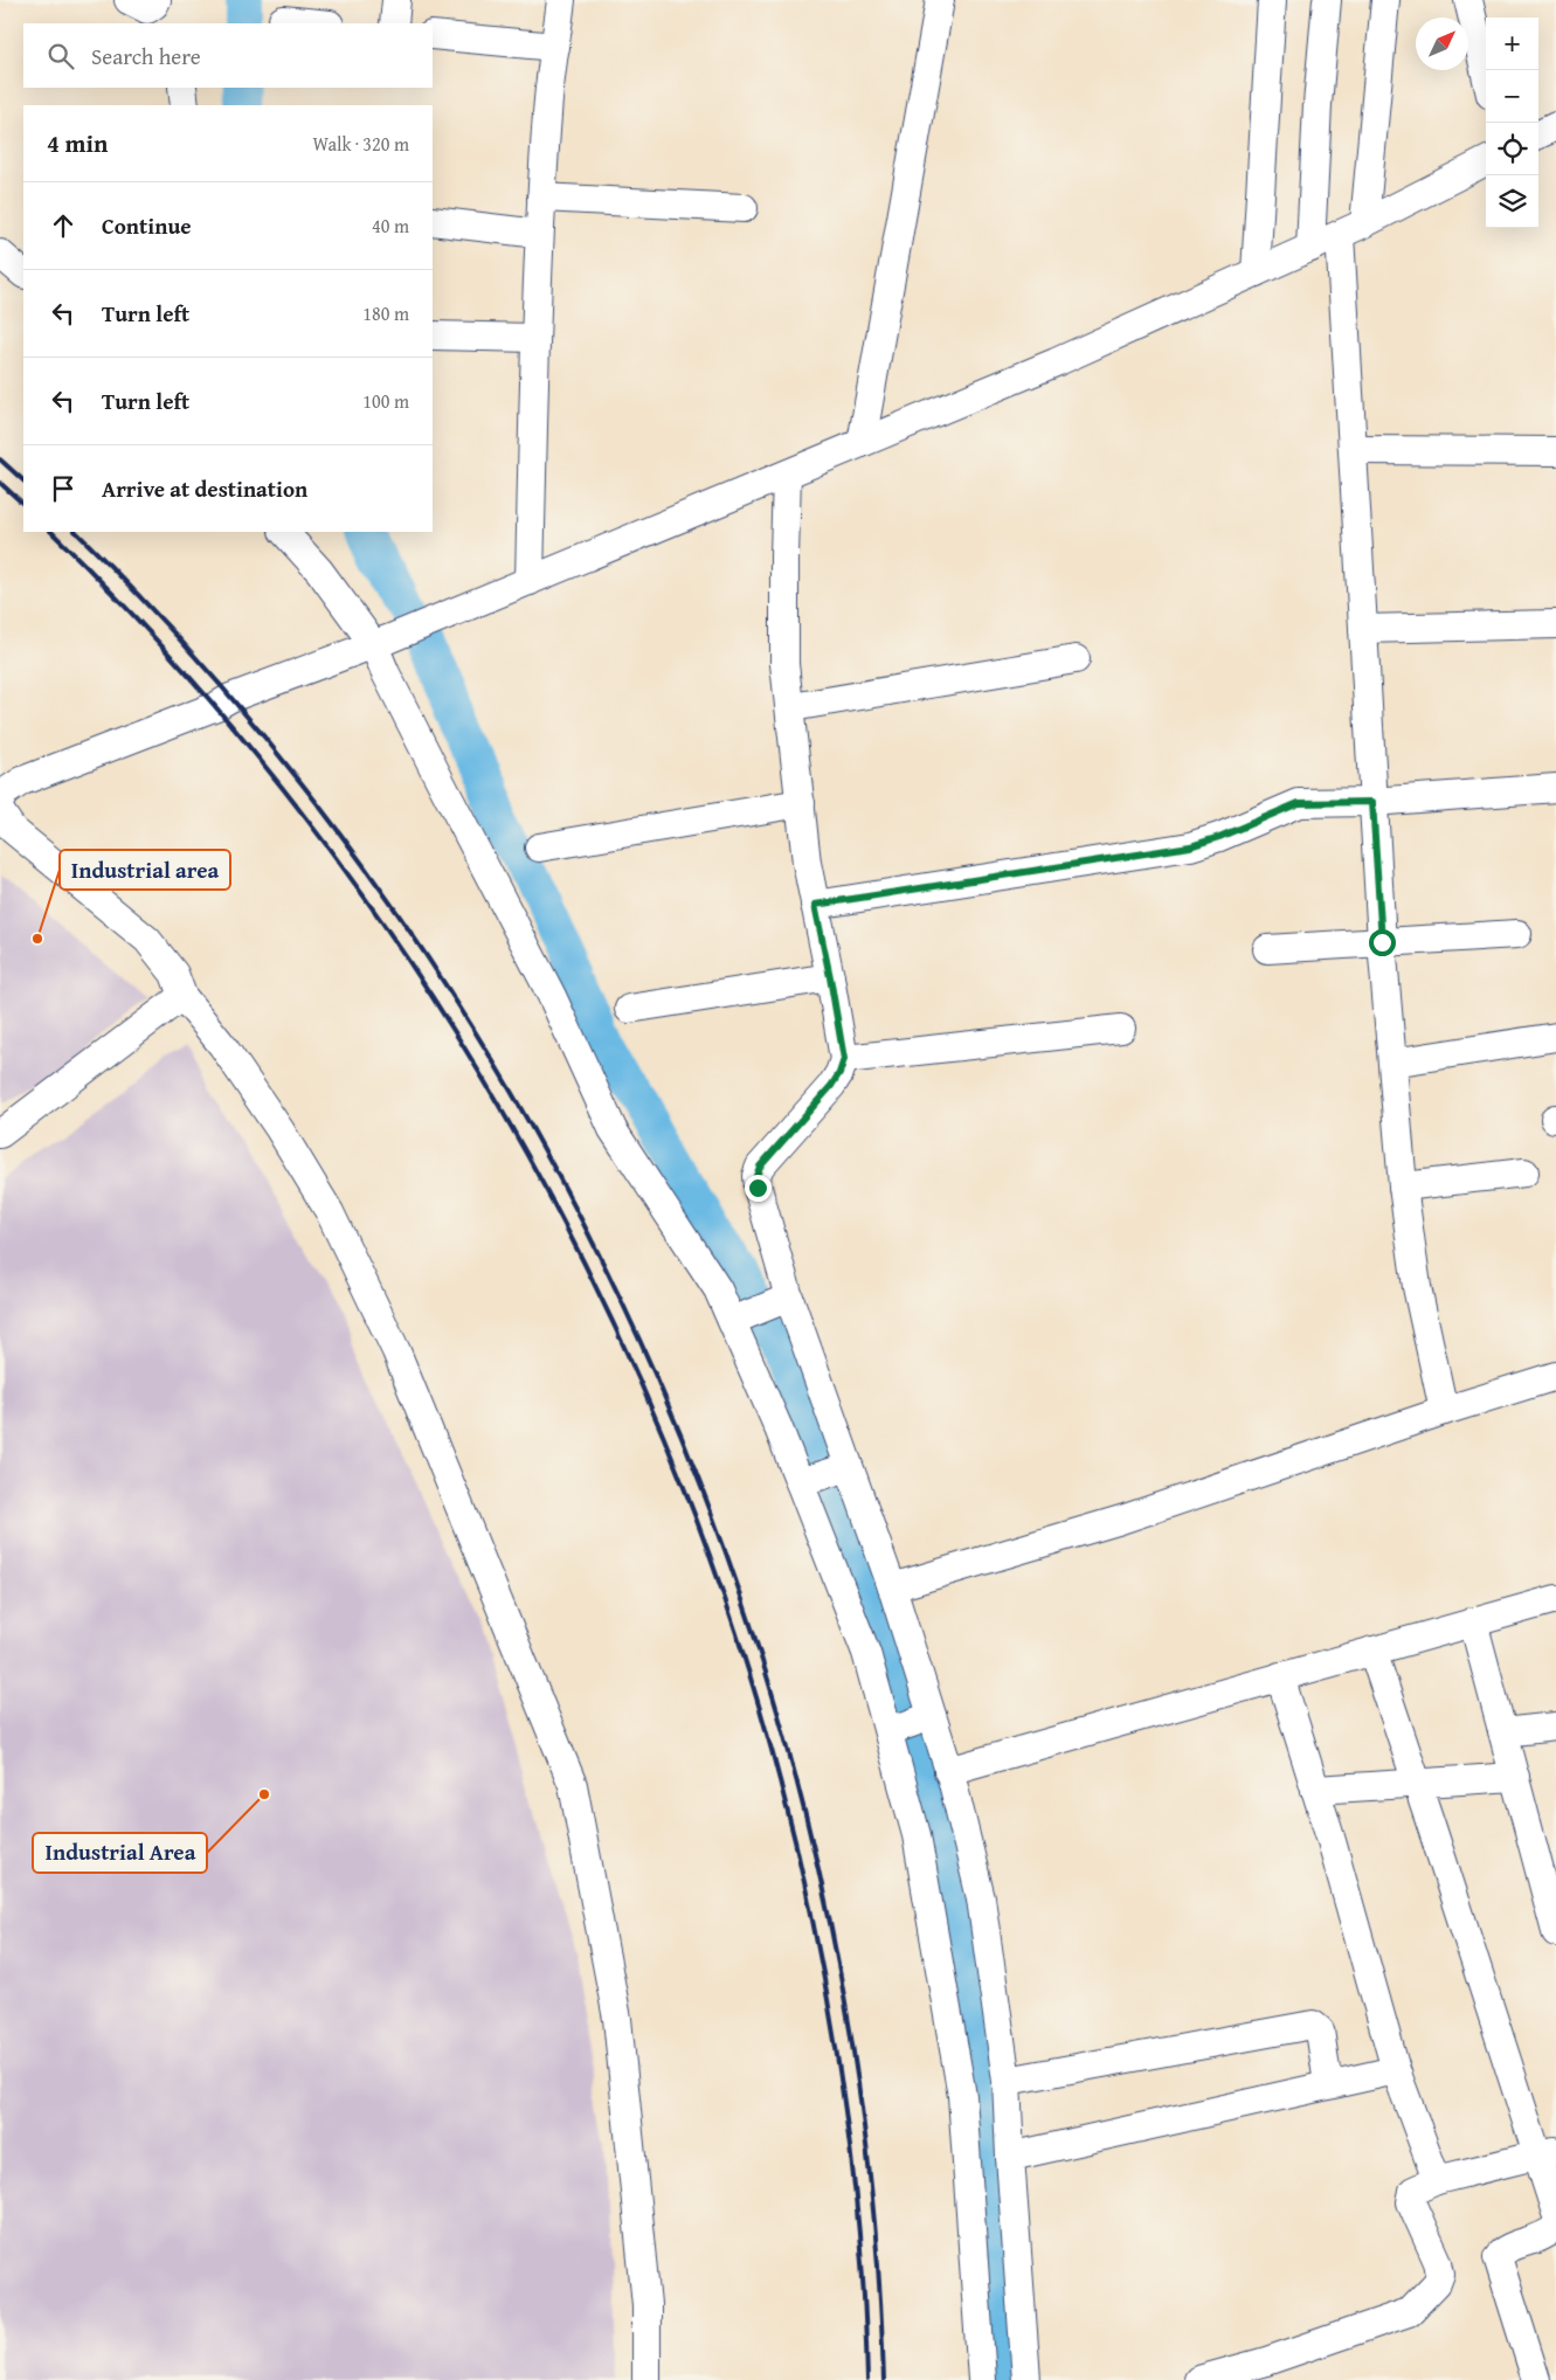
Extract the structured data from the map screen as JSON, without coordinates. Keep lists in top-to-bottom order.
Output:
{
  "places": ["Industrial area", "Industrial Area"],
  "north": "top right",
  "page": {
    "map_buttons": ["+", "−"],
    "search": "Search here",
    "heading": ["4 min", "Walk · 320 m"],
    "list": [
      ["Continue", "40 m"],
      ["Turn left", "180 m"],
      ["Turn left", "100 m"],
      "Arrive at destination"
    ]
  }
}
